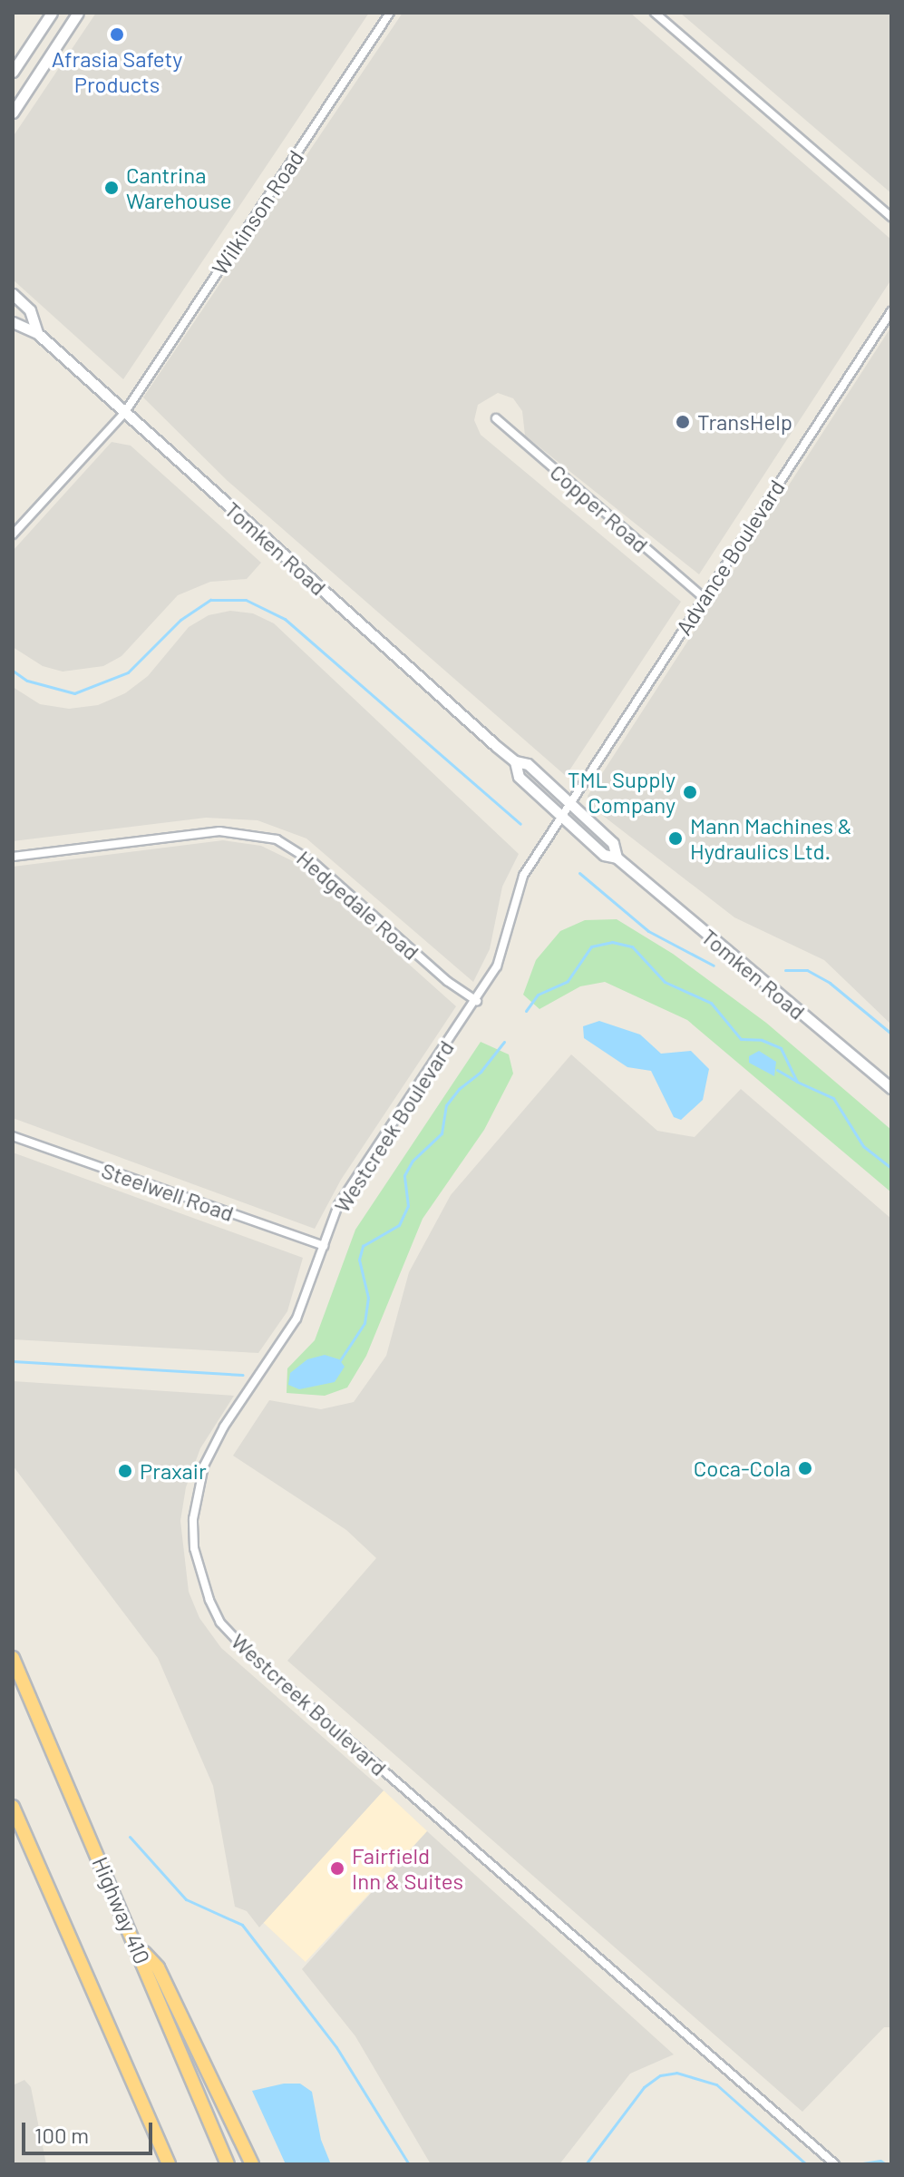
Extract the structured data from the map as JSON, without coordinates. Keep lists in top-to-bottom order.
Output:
{
  "streets": {
    "highway": ["Highway 410"],
    "main road": ["Tomken Road"],
    "street": [
      "Wilkinson Road",
      "Copper Road",
      "Advance Boulevard",
      "Hedgedale Road",
      "Westcreek Boulevard",
      "Steelwell Road"
    ]
  },
  "crossings": [
    ["Wilkinson Road", "Tomken Road"],
    ["Copper Road", "Advance Boulevard"],
    ["Tomken Road", "Advance Boulevard"],
    ["Tomken Road", "Westcreek Boulevard"],
    ["Advance Boulevard", "Westcreek Boulevard"],
    ["Hedgedale Road", "Westcreek Boulevard"],
    ["Westcreek Boulevard", "Steelwell Road"]
  ],
  "places": [
    "Afrasia Safety Products",
    "Cantrina Warehouse",
    "TransHelp",
    "TML Supply Company",
    "Mann Machines & Hydraulics Ltd.",
    "Coca-Cola",
    "Praxair",
    "Fairfield Inn & Suites"
  ],
  "scale_bar": "100 m"
}
